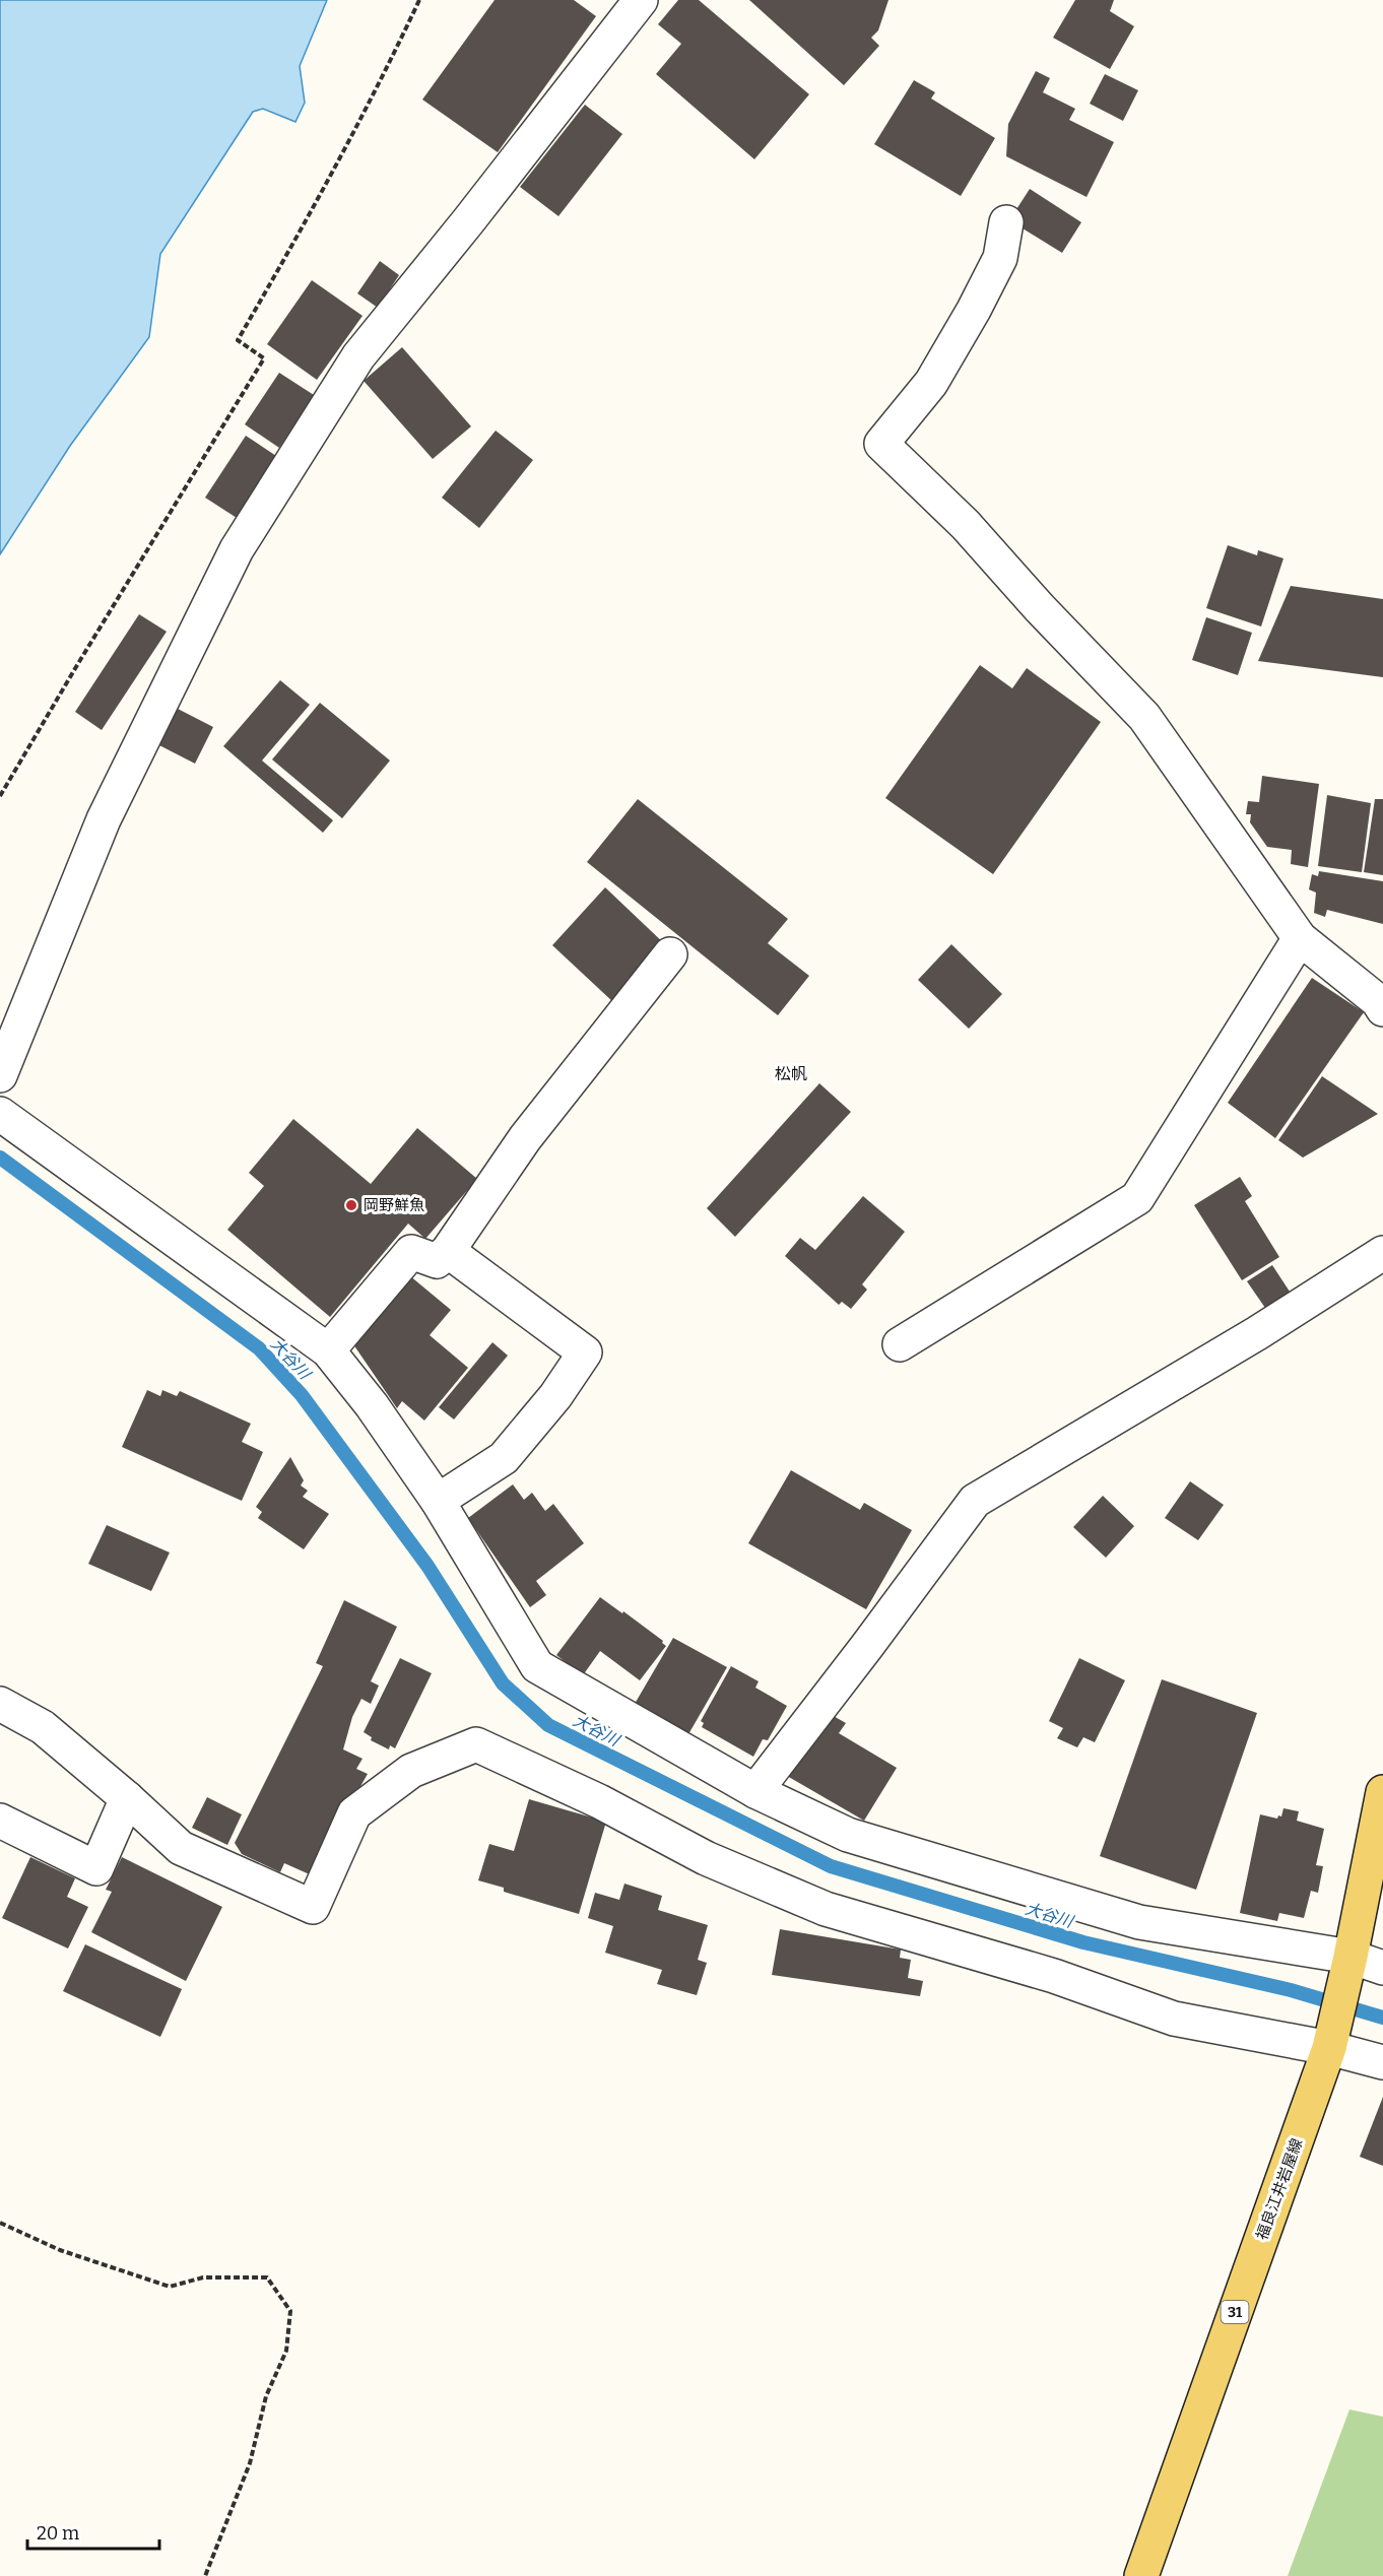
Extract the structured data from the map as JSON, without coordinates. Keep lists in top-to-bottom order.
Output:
{
  "streets": {
    "main road": ["福良江井岩屋線", "31"]
  },
  "districts": ["松帆"],
  "water": ["大谷川"],
  "places": ["岡野鮮魚"],
  "scale_bar": "20 m"
}
